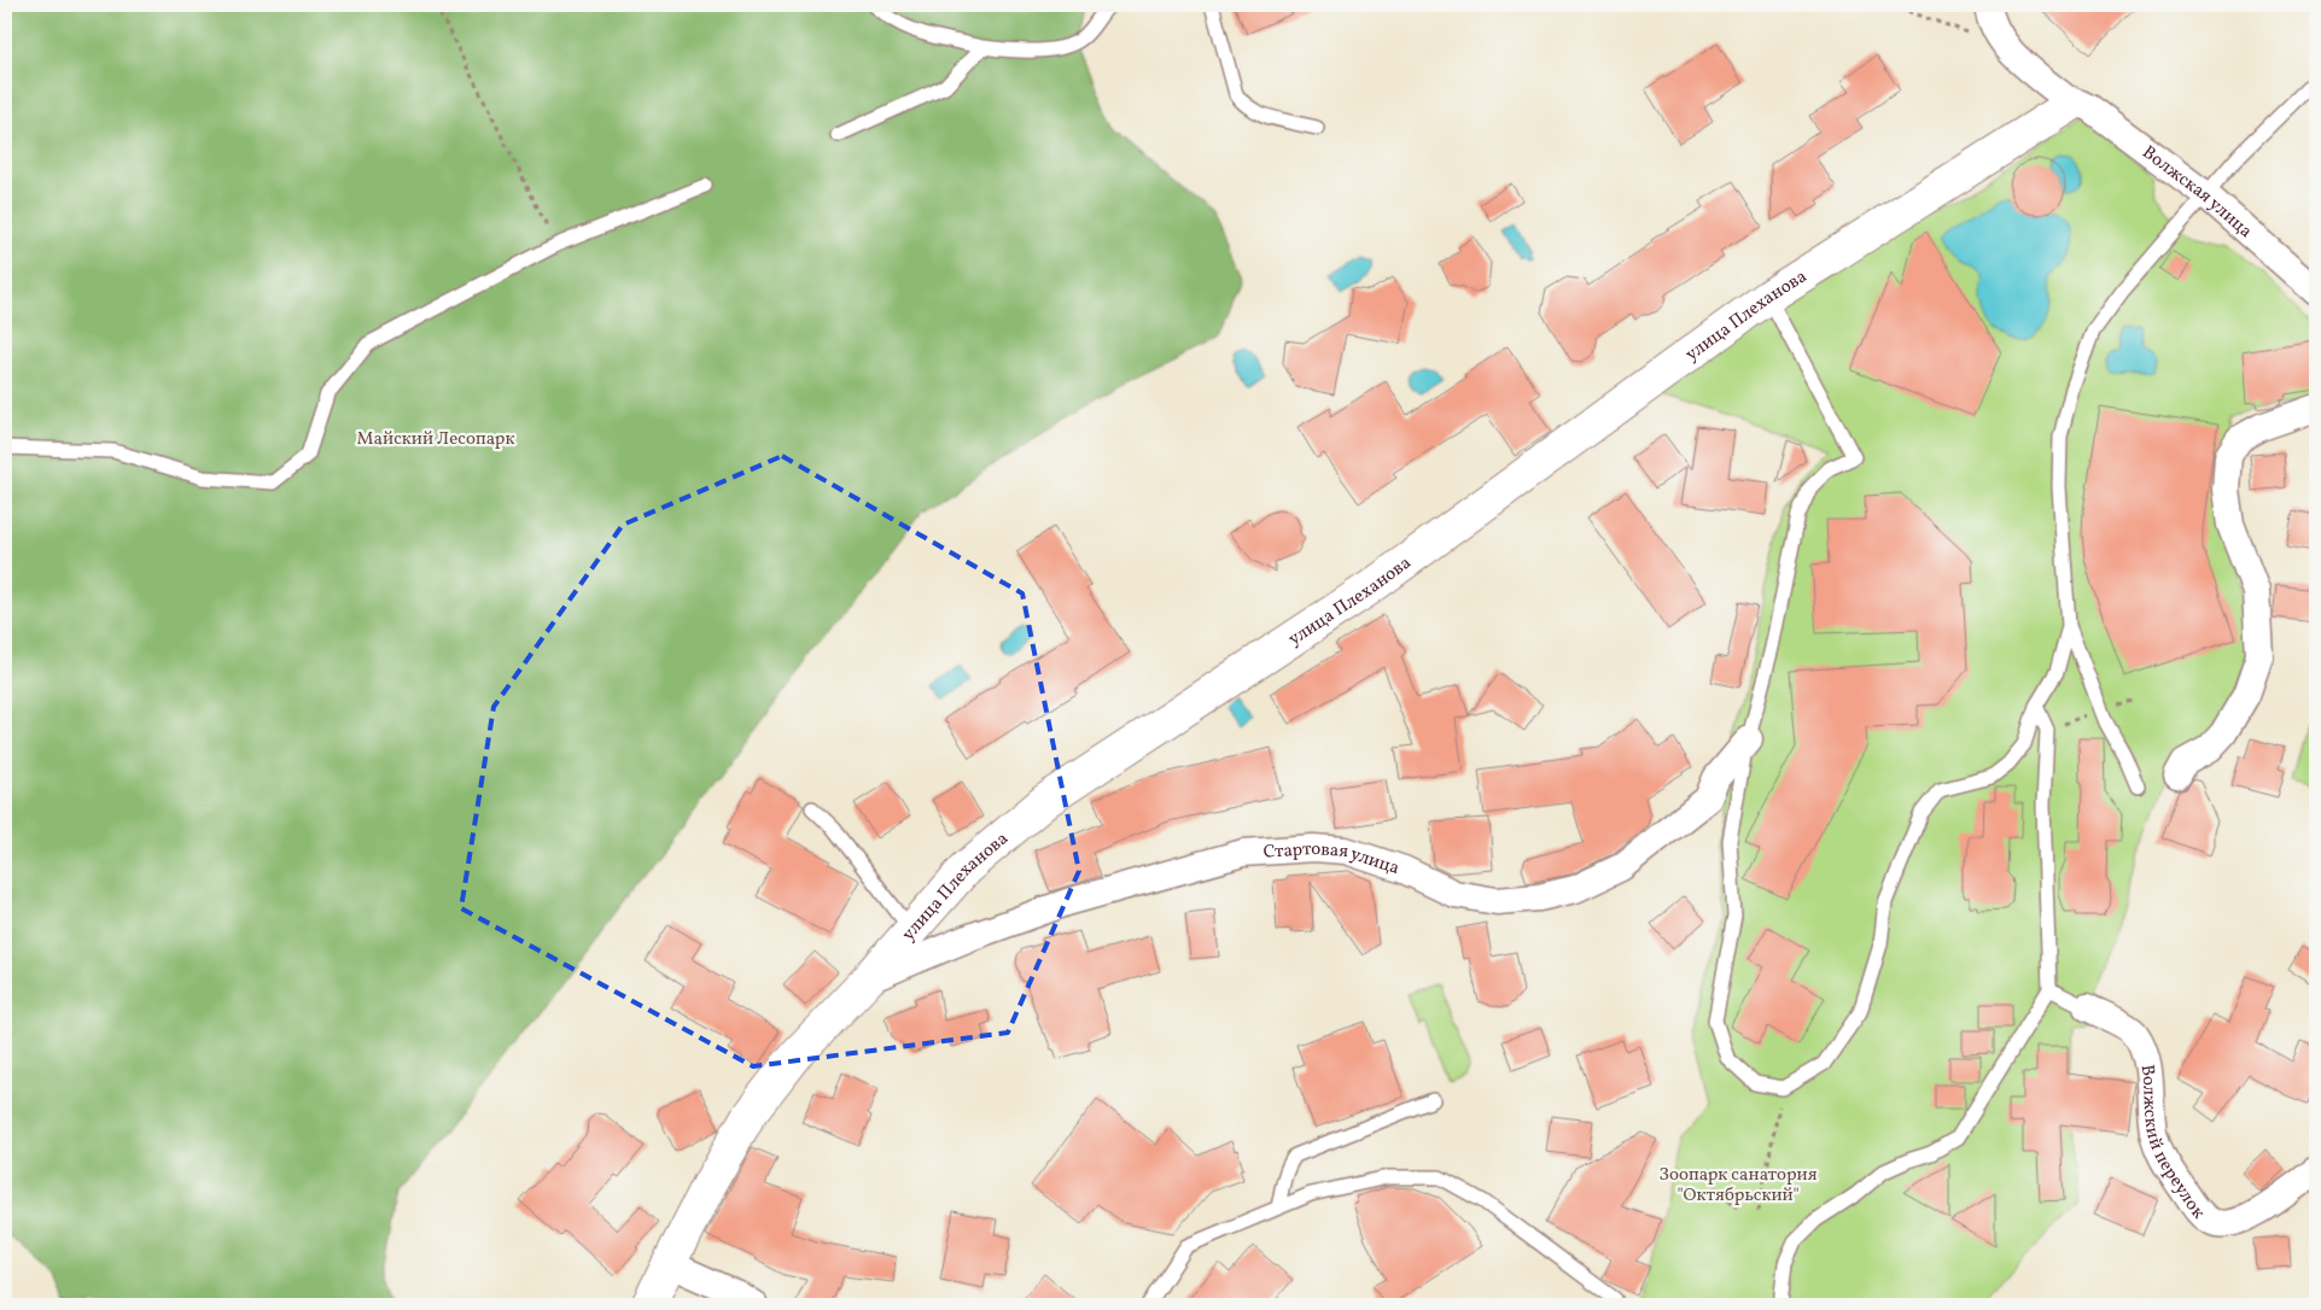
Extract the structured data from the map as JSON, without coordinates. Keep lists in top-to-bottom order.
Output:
{
  "streets": {
    "street": [
      "Волжская улица",
      "улица Плеханова",
      "Стартовая улица",
      "Волжский переулок"
    ]
  },
  "crossings": [
    ["Волжская улица", "улица Плеханова"],
    ["улица Плеханова", "Стартовая улица"]
  ],
  "parks": ["Майский Лесопарк", "Зоопарк санатория \"Октябрьский\""]
}
